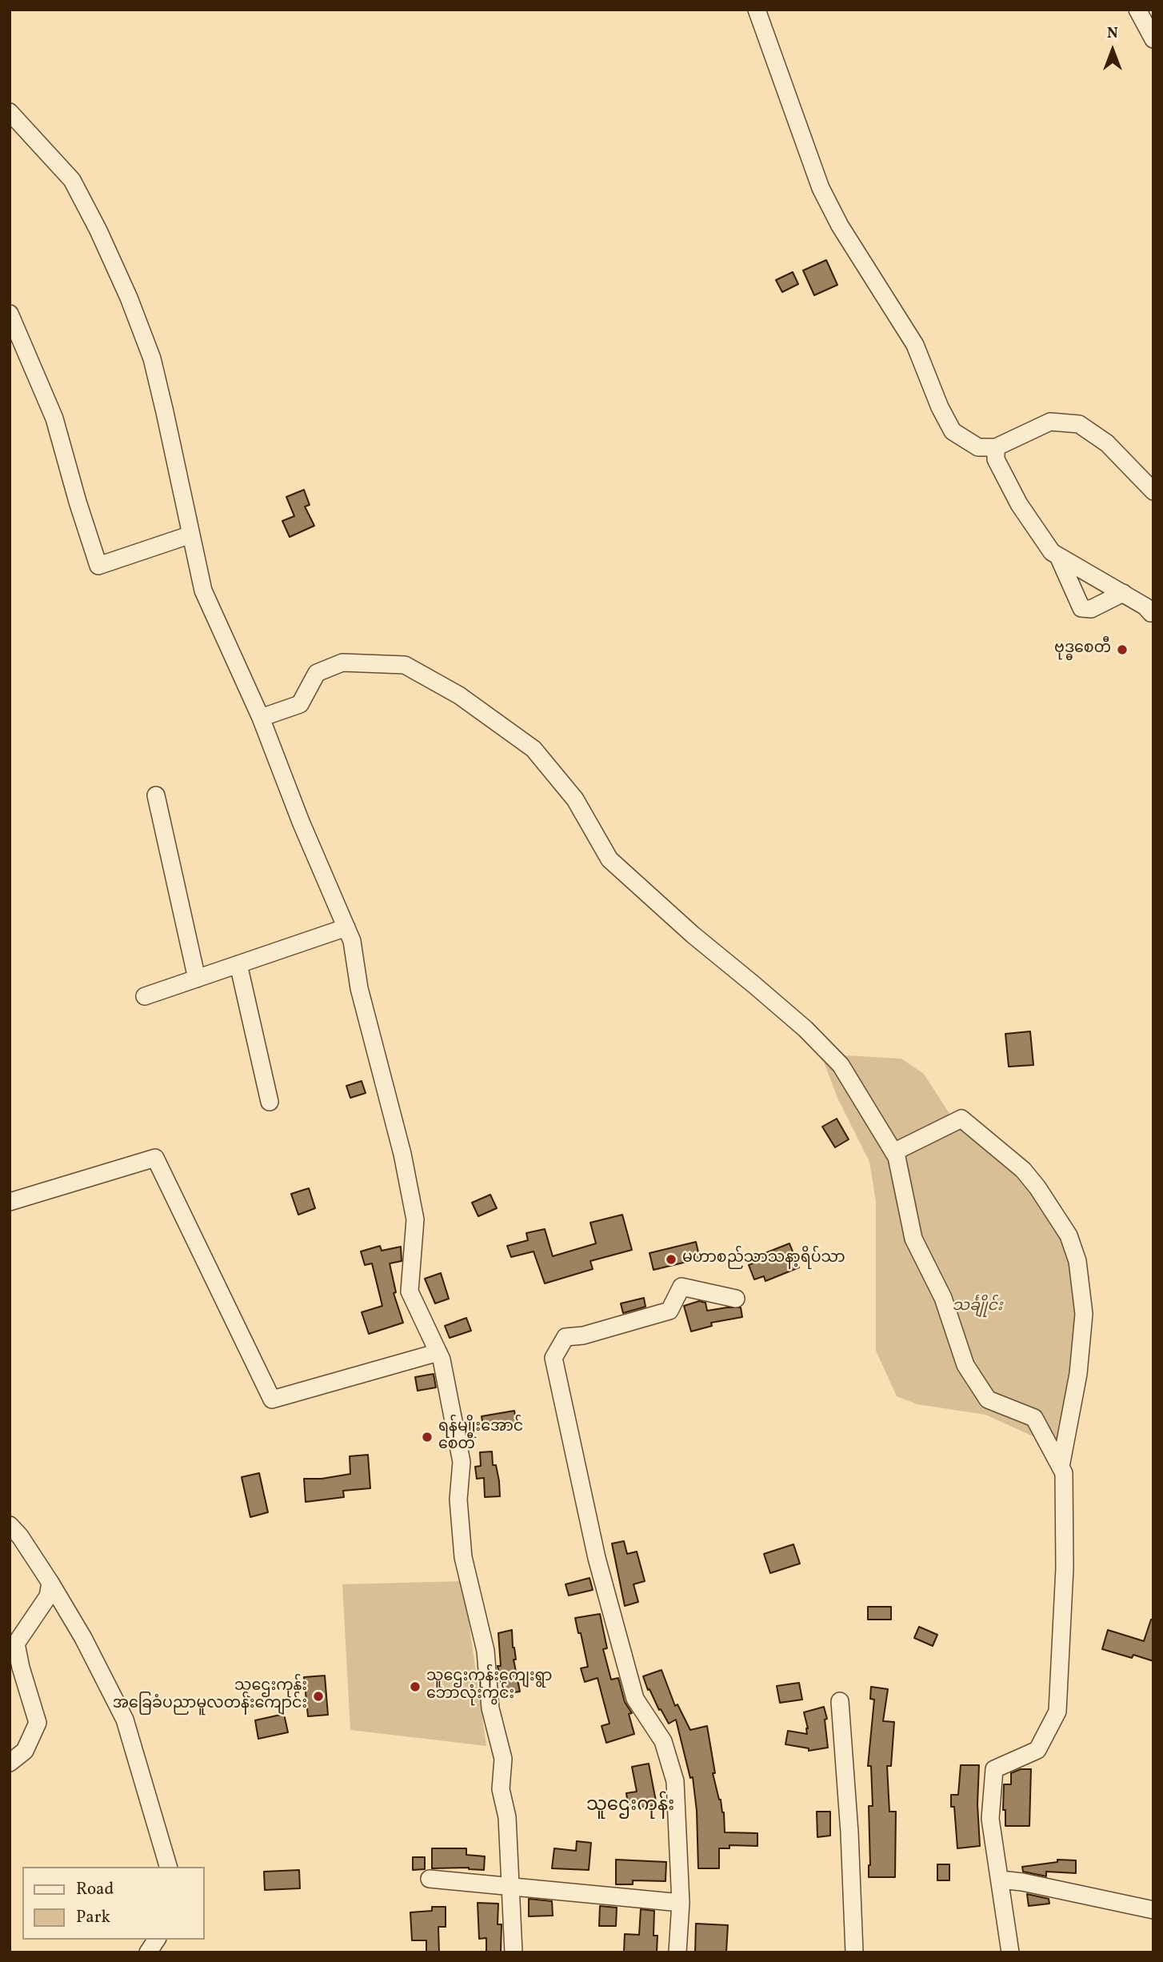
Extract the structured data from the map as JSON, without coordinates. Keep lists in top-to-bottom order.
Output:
{
  "districts": ["သူဌေးကုန်း"],
  "parks": ["သင်္ချိုင်း"],
  "places": [
    "ဗုဒ္ဓစေတီ",
    "မဟာစည်သာသနာ့ရိပ်သာ",
    "ရန်မျိုးအောင် စေတီ",
    "သူဌေးကုန်းကျေးရွာ ဘောလုံးကွင်း",
    "သူဌေးကုန်း အခြေခံပညာမူလတန်းကျောင်း"
  ],
  "legend": ["Road", "Park"],
  "north": "top"
}
